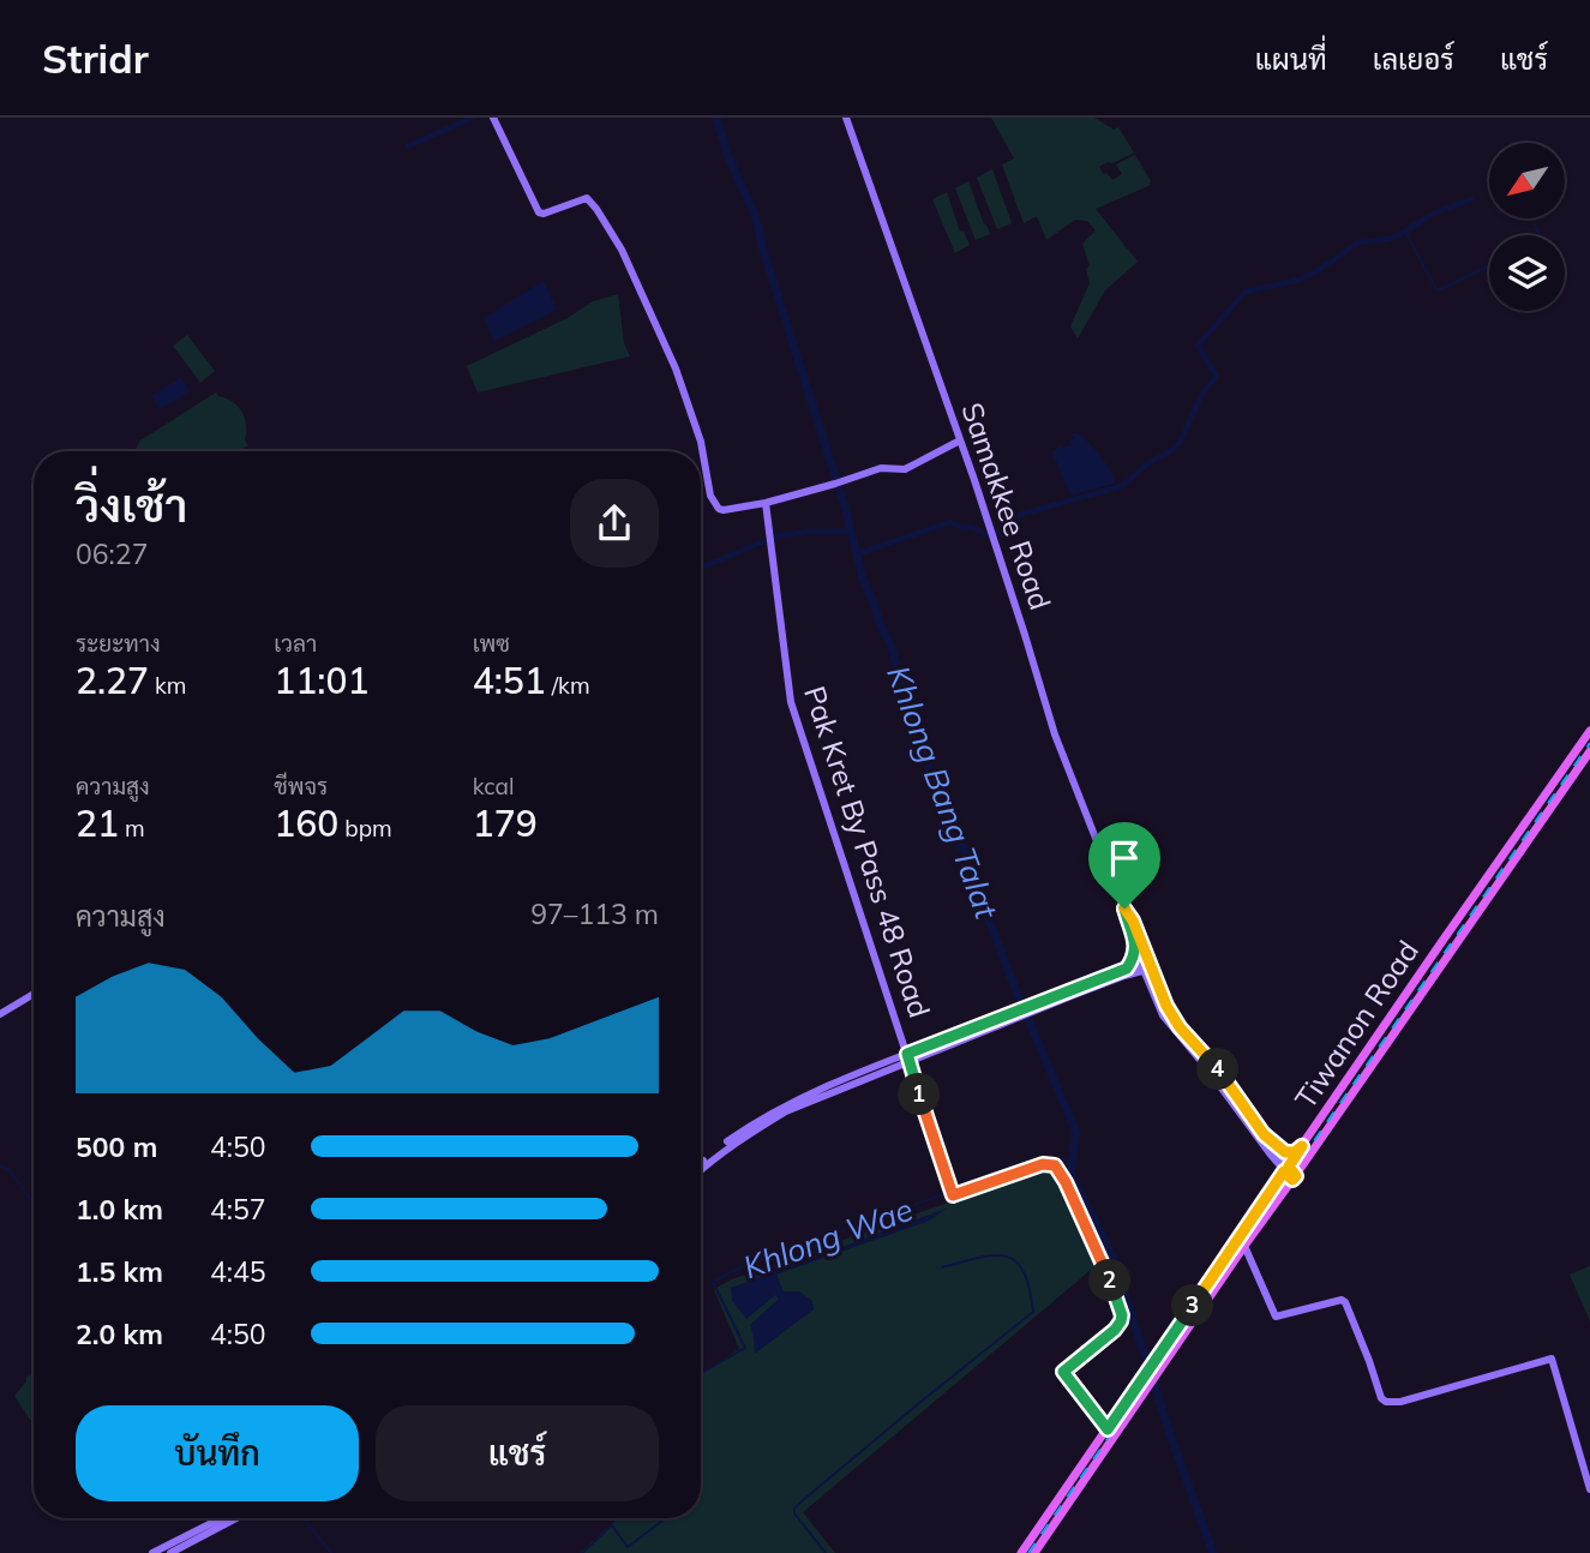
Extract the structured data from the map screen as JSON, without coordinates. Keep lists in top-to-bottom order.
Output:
{
  "streets": {
    "main road": ["Samakkee Road", "Pak Kret By Pass 48 Road", "Tiwanon Road"]
  },
  "crossings": [
    ["Samakkee Road", "Tiwanon Road"],
    ["Pak Kret By Pass 48 Road", "Tiwanon Road"]
  ],
  "water": ["Khlong Bang Talat", "Khlong Wae"],
  "north": "bottom left",
  "page": {
    "header": "Stridr",
    "nav": ["แผนที่", "เลเยอร์", "แชร์"],
    "heading": ["วิ่งเช้า", "06:27"],
    "stats": [
      ["ระยะทาง", "2.27 km"],
      ["เวลา", "11:01"],
      ["เพซ", "4:51 /km"],
      ["ความสูง", "21 m"],
      ["ชีพจร", "160 bpm"],
      ["kcal", "179"]
    ],
    "chart": ["ความสูง", "97–113 m"],
    "pins": [
      "4",
      "1",
      "2",
      "3"
    ],
    "list": [
      {
        "name": "500 m",
        "note": "4:50"
      },
      {
        "name": "1.0 km",
        "note": "4:57"
      },
      {
        "name": "1.5 km",
        "note": "4:45"
      },
      {
        "name": "2.0 km",
        "note": "4:50"
      }
    ],
    "buttons": ["บันทึก", "แชร์"]
  }
}
